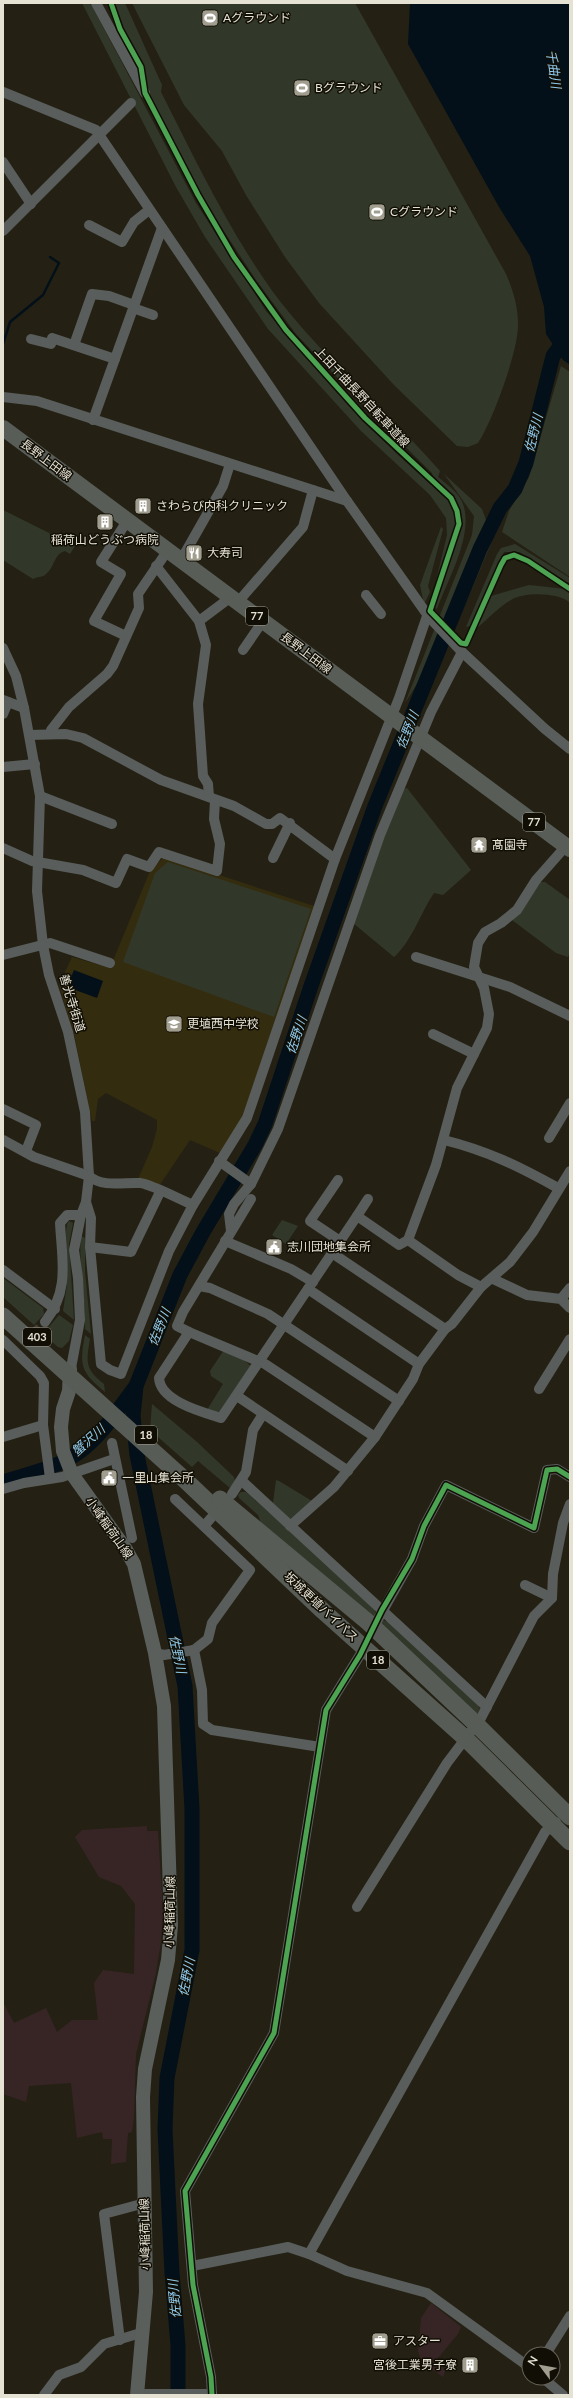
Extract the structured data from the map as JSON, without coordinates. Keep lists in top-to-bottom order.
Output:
{
  "streets": {
    "highway": ["403", "18", "坂城更埴バイパス"],
    "main road": ["長野上田線", "77", "小峰稲荷山線"],
    "street": ["善光寺街道"],
    "cycle path": ["上田千曲長野自転車道線"]
  },
  "crossings": [
    ["善光寺街道", "403"],
    ["善光寺街道", "小峰稲荷山線"],
    ["善光寺街道", "坂城更埴バイパス"],
    ["403", "小峰稲荷山線"],
    ["403", "坂城更埴バイパス"],
    ["小峰稲荷山線", "坂城更埴バイパス"]
  ],
  "water": ["千曲川", "佐野川", "蟹沢川"],
  "places": {
    "sports": ["Aグラウンド", "Bグラウンド", "Cグラウンド"],
    "building": ["さわらび内科クリニック", "稲荷山どうぶつ病院", "宮後工業男子寮"],
    "restaurant": ["大寿司"],
    "temple": ["髙園寺"],
    "school or university": ["更埴西中学校"],
    "public building": ["志川団地集会所", "一里山集会所"],
    "office": ["アスター"]
  },
  "north": "top left"
}
